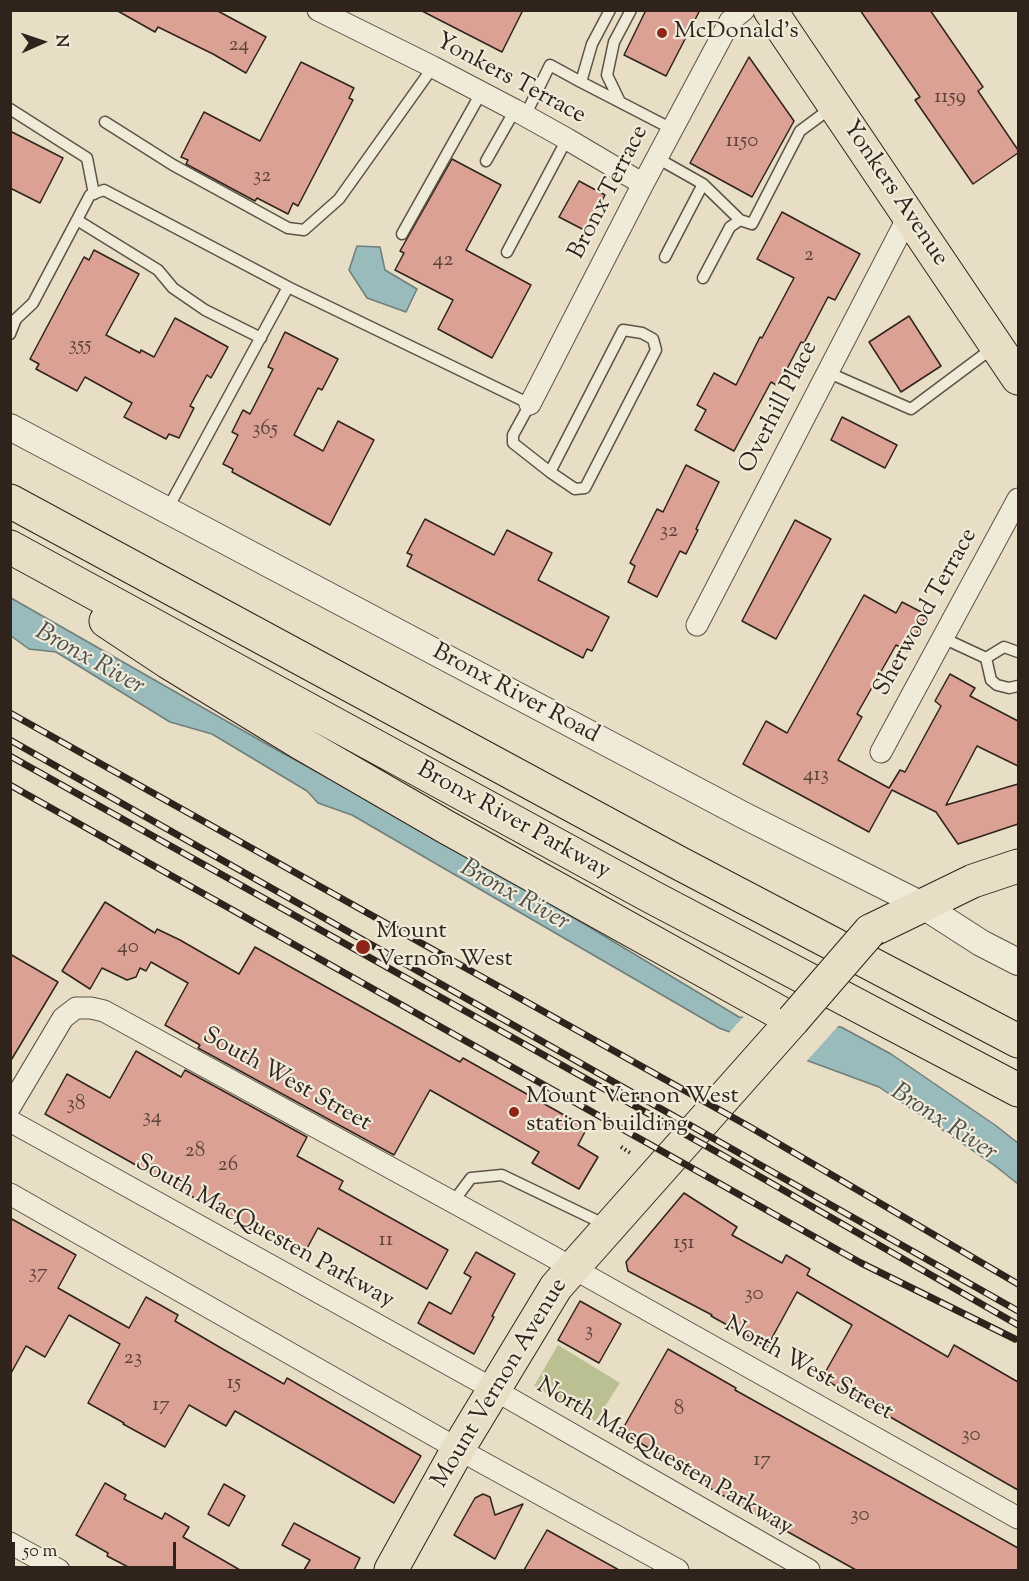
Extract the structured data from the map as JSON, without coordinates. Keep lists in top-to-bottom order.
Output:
{
  "streets": {
    "main road": ["Yonkers Avenue", "Bronx River Parkway", "Mount Vernon Avenue"],
    "street": [
      "Yonkers Terrace",
      "Bronx Terrace",
      "Overhill Place",
      "Sherwood Terrace",
      "Bronx River Road",
      "South West Street",
      "South MacQuesten Parkway",
      "North West Street",
      "North MacQuesten Parkway"
    ]
  },
  "crossings": [
    ["Yonkers Terrace", "Bronx Terrace"],
    ["Yonkers Avenue", "Overhill Place"],
    ["South West Street", "North West Street"],
    ["South West Street", "Mount Vernon Avenue"],
    ["South MacQuesten Parkway", "Mount Vernon Avenue"],
    ["South MacQuesten Parkway", "North MacQuesten Parkway"],
    ["North West Street", "Mount Vernon Avenue"],
    ["Mount Vernon Avenue", "North MacQuesten Parkway"]
  ],
  "water": ["Bronx River"],
  "places": ["McDonald's", "Mount Vernon West", "Mount Vernon West station building"],
  "house_numbers": [
    "24",
    "1159",
    "1150",
    "32",
    "2",
    "42",
    "355",
    "365",
    "32",
    "413",
    "40",
    "38",
    "34",
    "28",
    "26",
    "11",
    "151",
    "37",
    "30",
    "3",
    "23",
    "15",
    "17",
    "8",
    "30",
    "17",
    "30"
  ],
  "scale_bar": "50 m",
  "north": "right"
}
